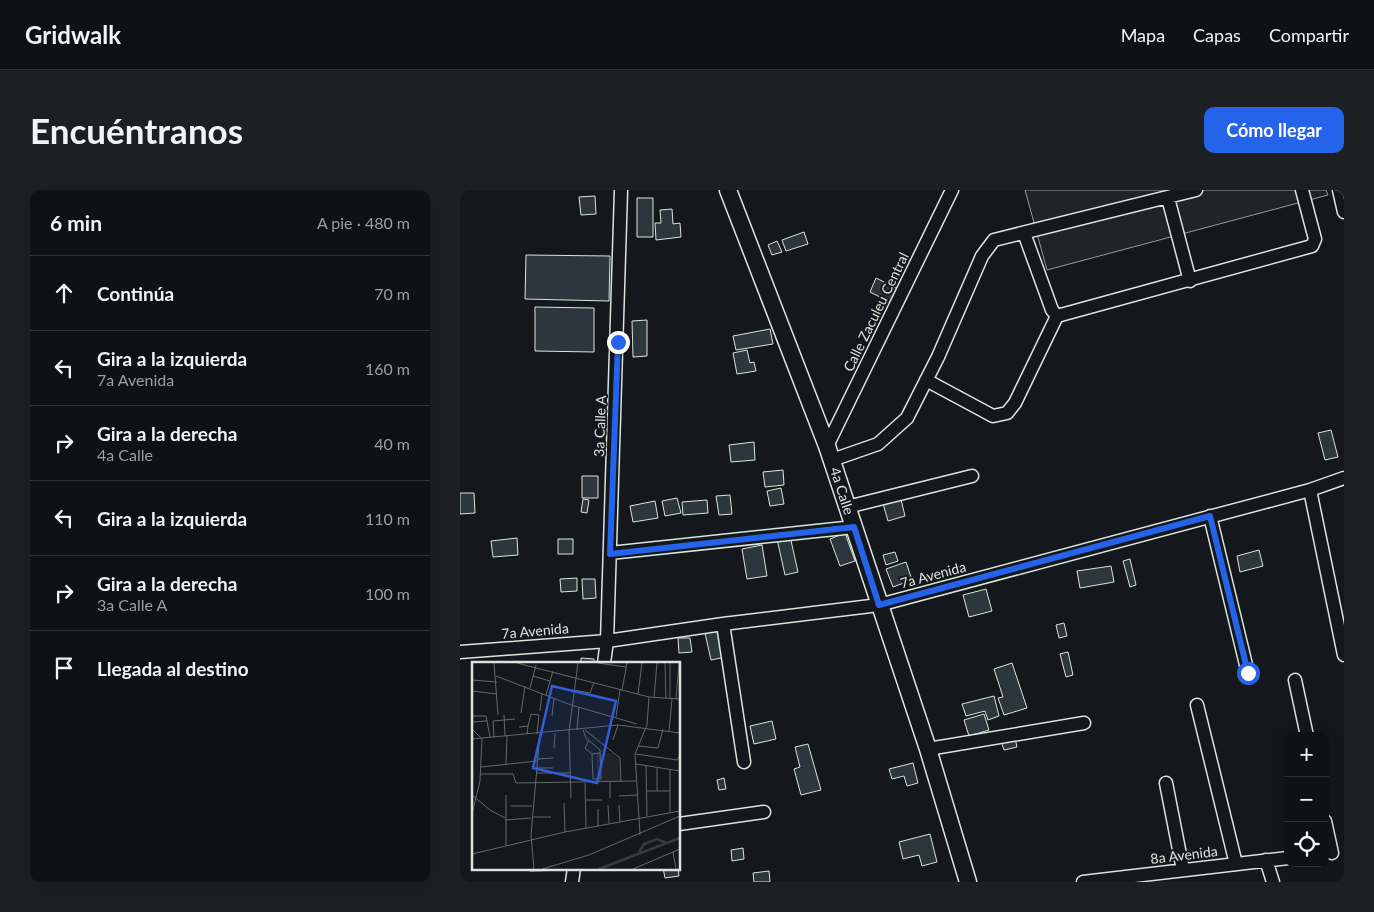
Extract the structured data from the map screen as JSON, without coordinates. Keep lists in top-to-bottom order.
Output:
{
  "streets": {
    "street": [
      "Calle Zaculeu Central",
      "3a Calle A",
      "4a Calle",
      "7a Avenida",
      "8a Avenida"
    ]
  },
  "crossings": [
    ["Calle Zaculeu Central", "4a Calle"],
    ["3a Calle A", "7a Avenida"],
    ["4a Calle", "7a Avenida"]
  ],
  "page": {
    "header": "Gridwalk",
    "nav": ["Mapa", "Capas", "Compartir"],
    "buttons": "Cómo llegar",
    "title": "Encuéntranos",
    "heading": ["6 min", "A pie · 480 m"],
    "list": [
      ["Continúa", "70 m"],
      ["Gira a la izquierda", "7a Avenida", "160 m"],
      ["Gira a la derecha", "4a Calle", "40 m"],
      ["Gira a la izquierda", "110 m"],
      ["Gira a la derecha", "3a Calle A", "100 m"],
      "Llegada al destino"
    ],
    "map_buttons": ["+", "−"]
  }
}
